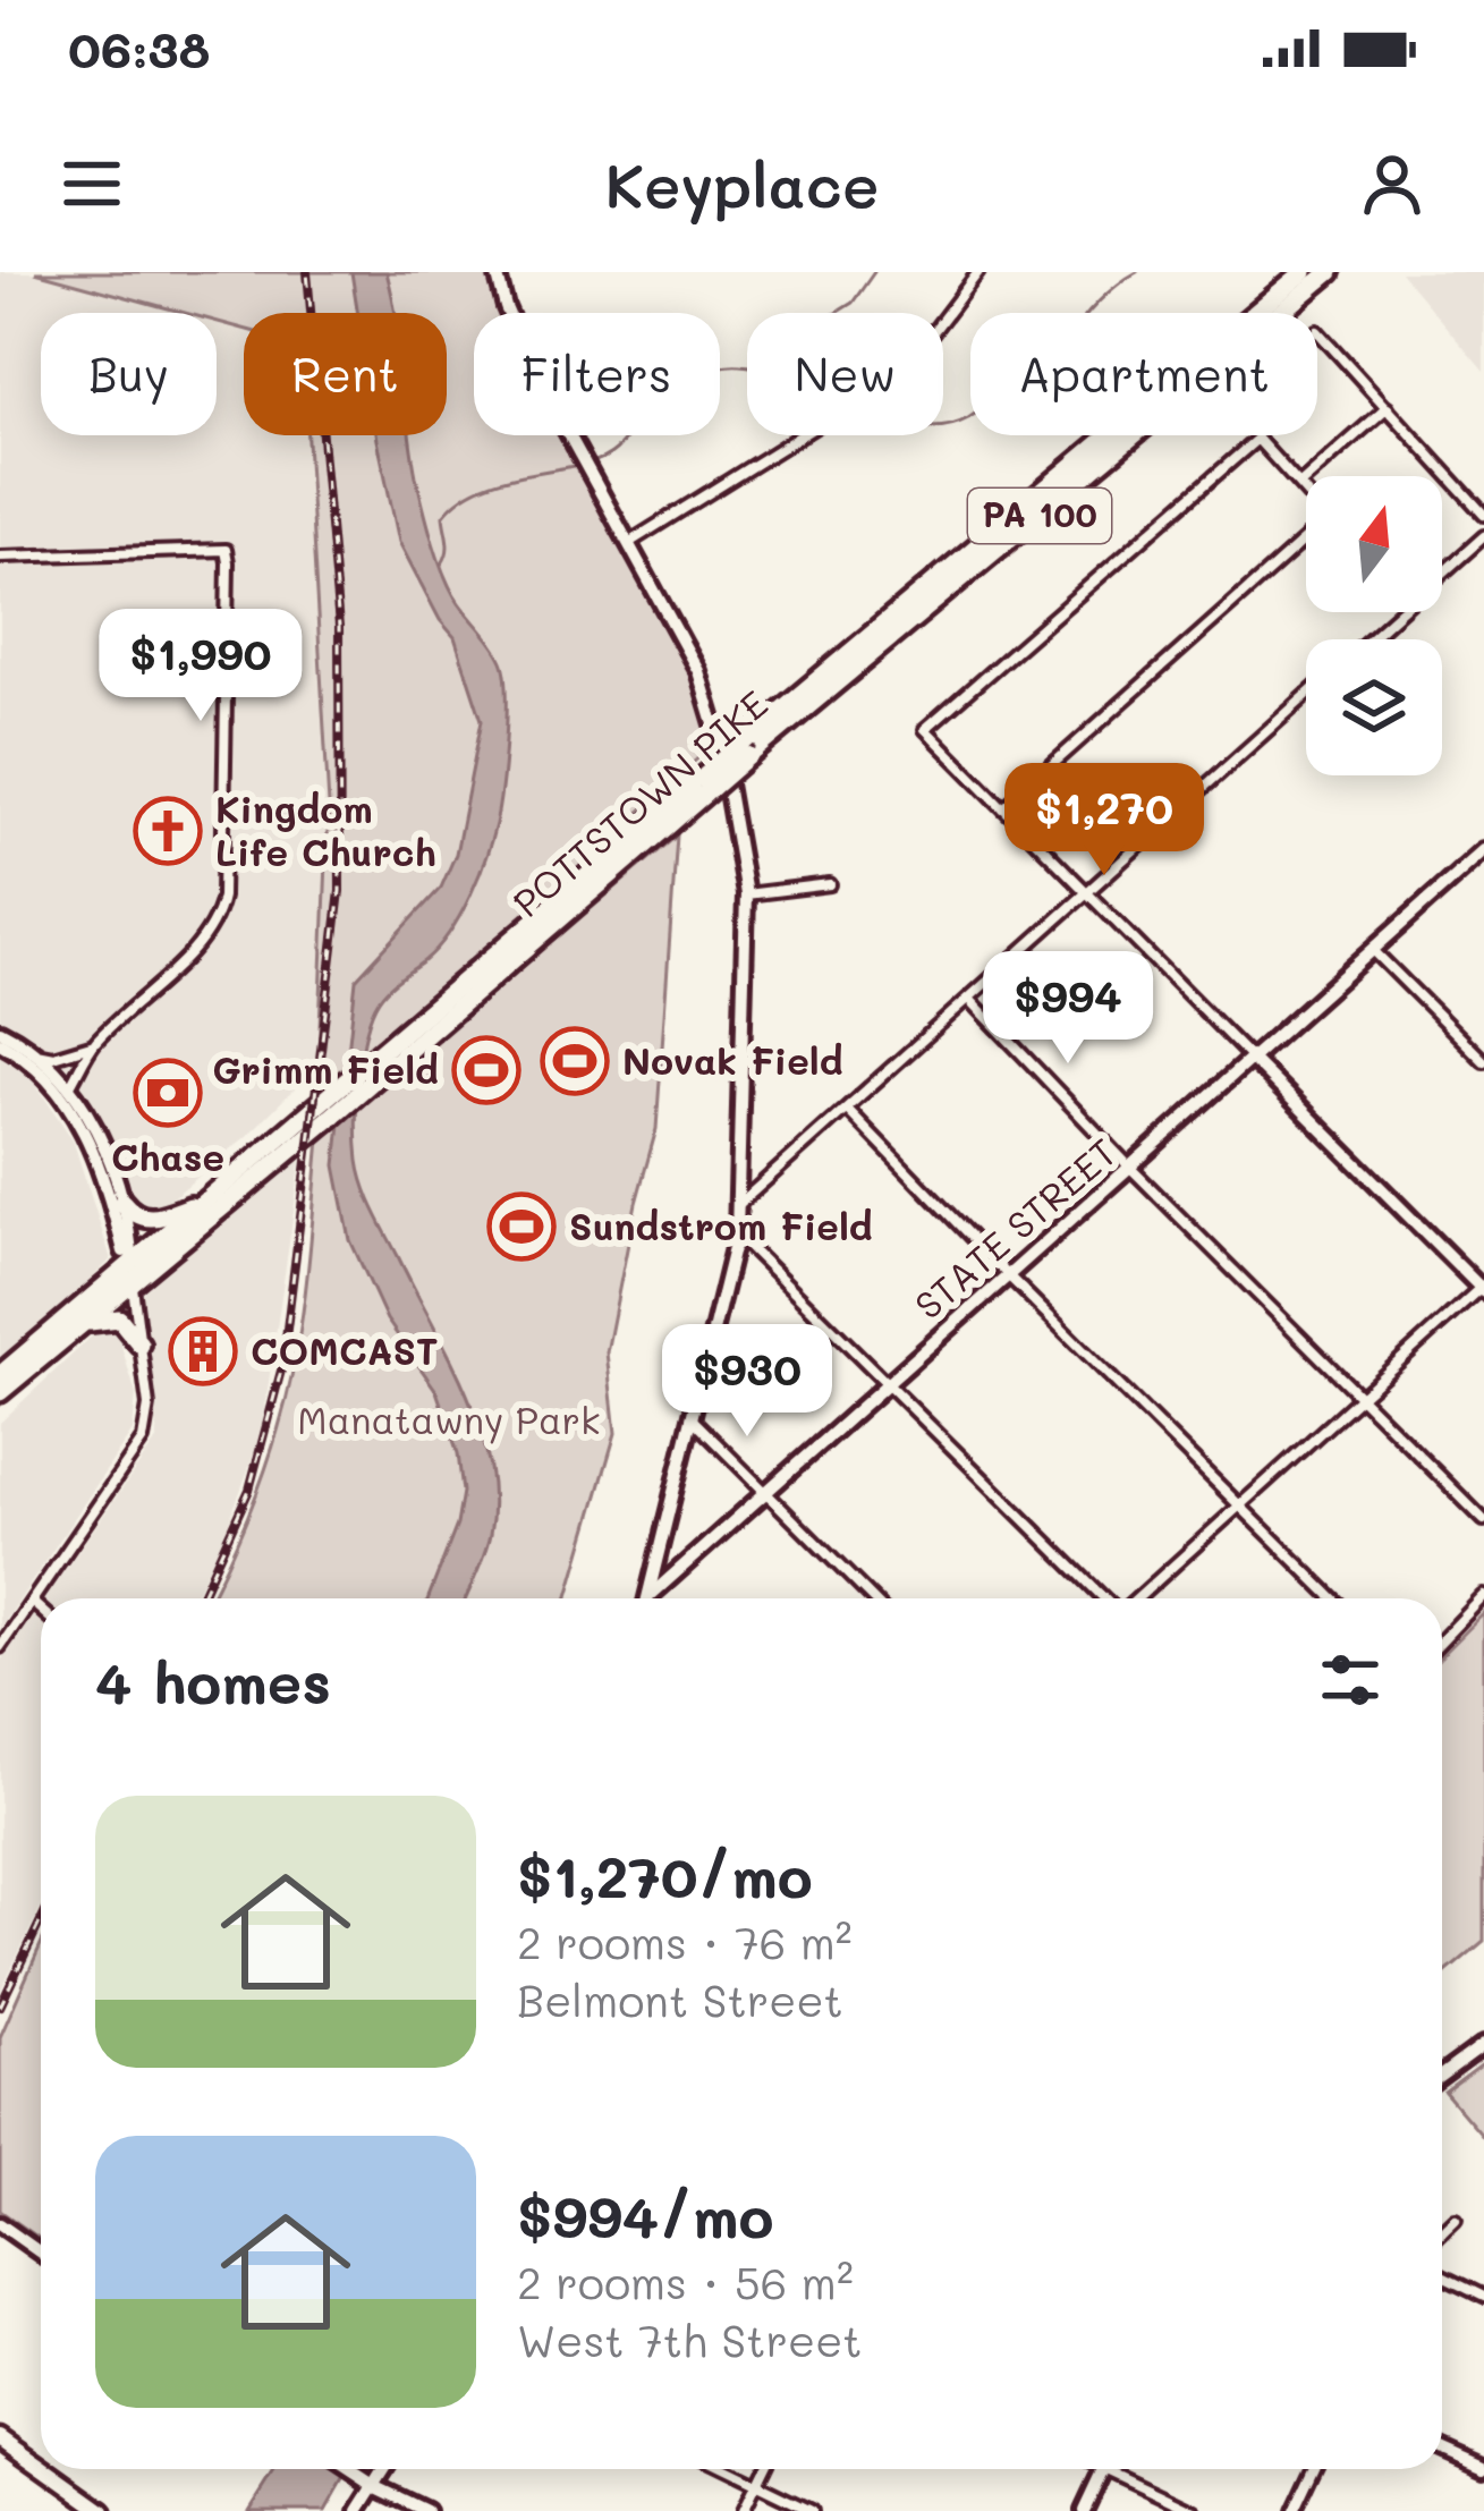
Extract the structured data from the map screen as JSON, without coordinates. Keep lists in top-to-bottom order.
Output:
{
  "streets": {
    "highway": ["PA 100", "POTTSTOWN PIKE"],
    "street": ["STATE STREET"]
  },
  "parks": ["Manatawny Park"],
  "places": {
    "church": ["Kingdom Life Church"],
    "sports": ["Novak Field", "Grimm Field", "Sundstrom Field"],
    "bank": ["Chase"],
    "building": ["COMCAST"]
  },
  "north": "top",
  "page": {
    "status": "06:38",
    "header": "Keyplace",
    "chip": [
      "Buy",
      "Rent",
      "Filters",
      "New",
      "Apartment"
    ],
    "price": [
      "$1,990",
      "$1,270",
      "$994",
      "$930"
    ],
    "heading": "4 homes",
    "list": [
      {
        "name": "$1,270/mo",
        "note": "2 rooms · 76 m² · Belmont Street"
      },
      {
        "name": "$994/mo",
        "note": "2 rooms · 56 m² · West 7th Street"
      }
    ]
  }
}
